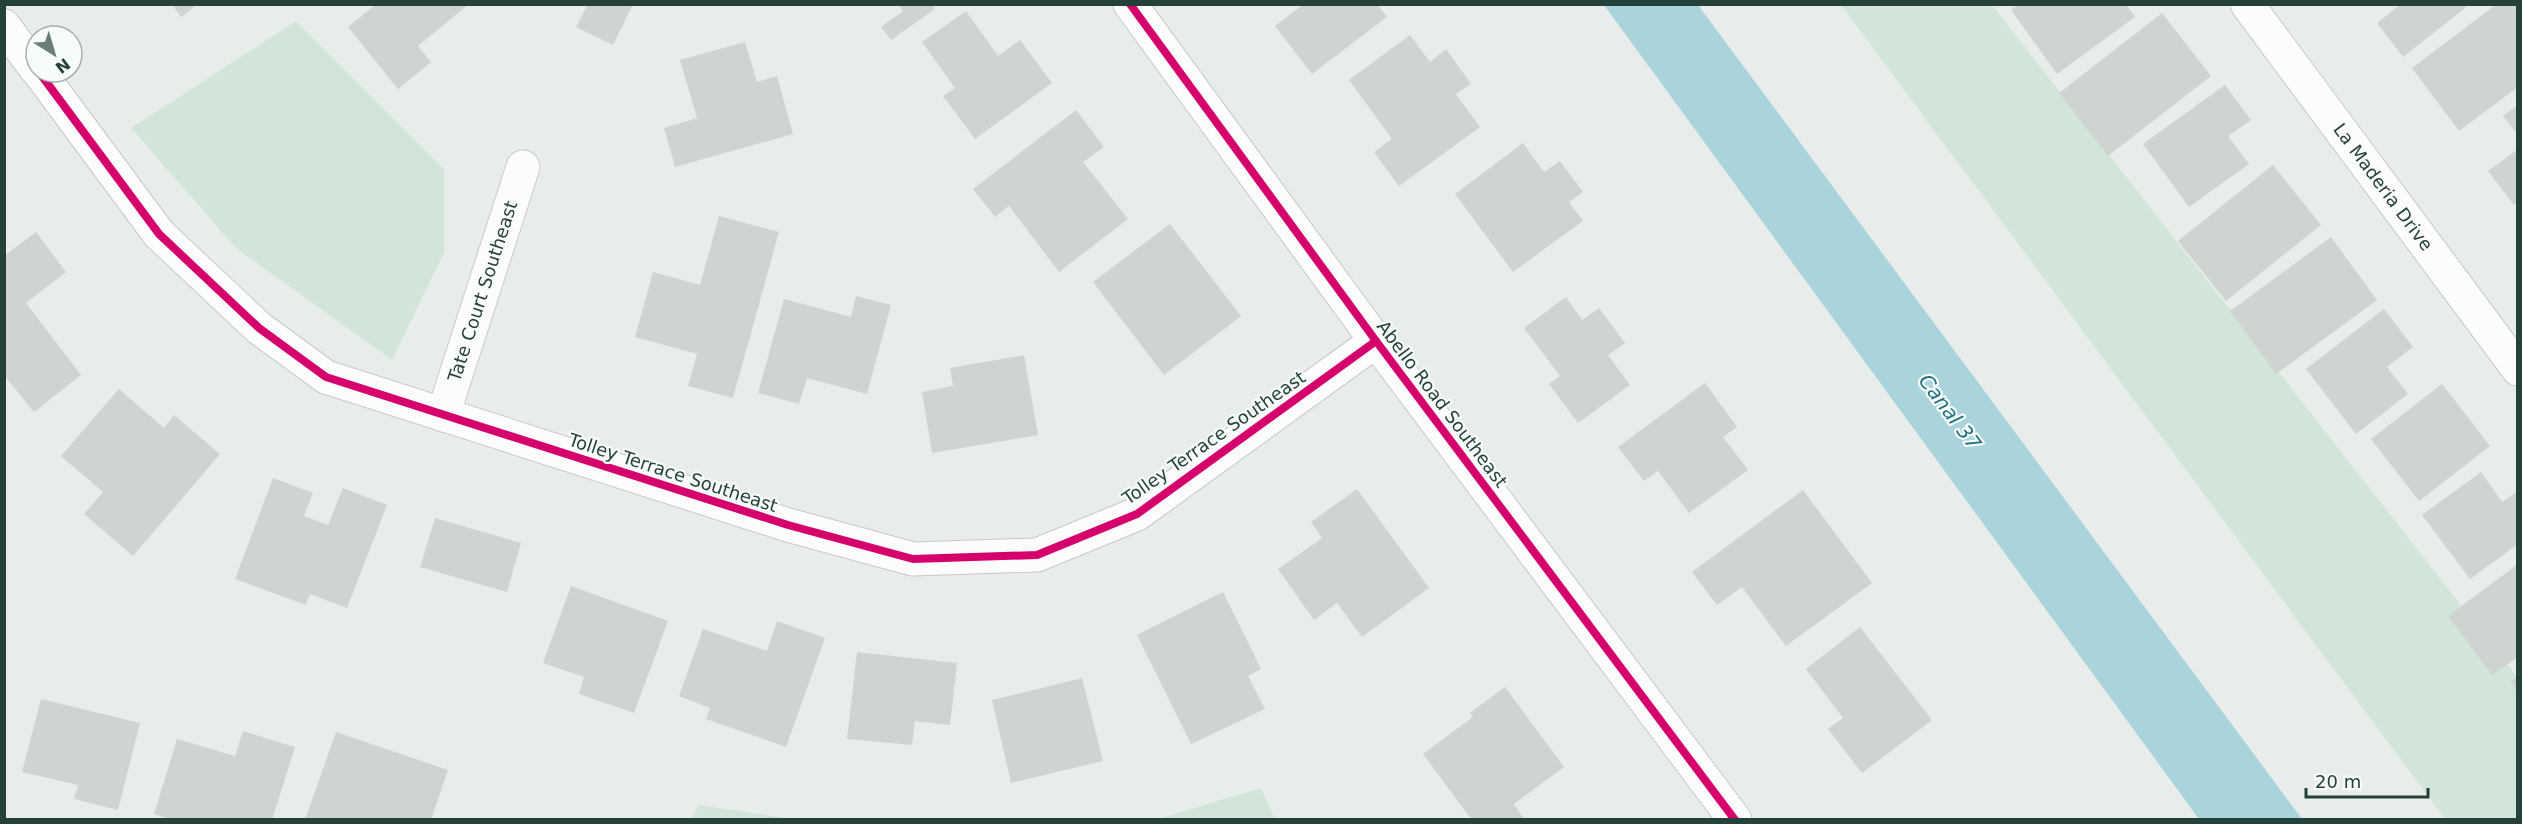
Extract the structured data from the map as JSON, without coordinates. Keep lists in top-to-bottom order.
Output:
{
  "streets": {
    "street": [
      "La Maderia Drive",
      "Tate Court Southeast",
      "Abello Road Southeast",
      "Tolley Terrace Southeast"
    ]
  },
  "crossings": [
    ["Tate Court Southeast", "Tolley Terrace Southeast"],
    ["Abello Road Southeast", "Tolley Terrace Southeast"]
  ],
  "water": ["Canal 37"],
  "scale_bar": "20 m",
  "north": "bottom right"
}
